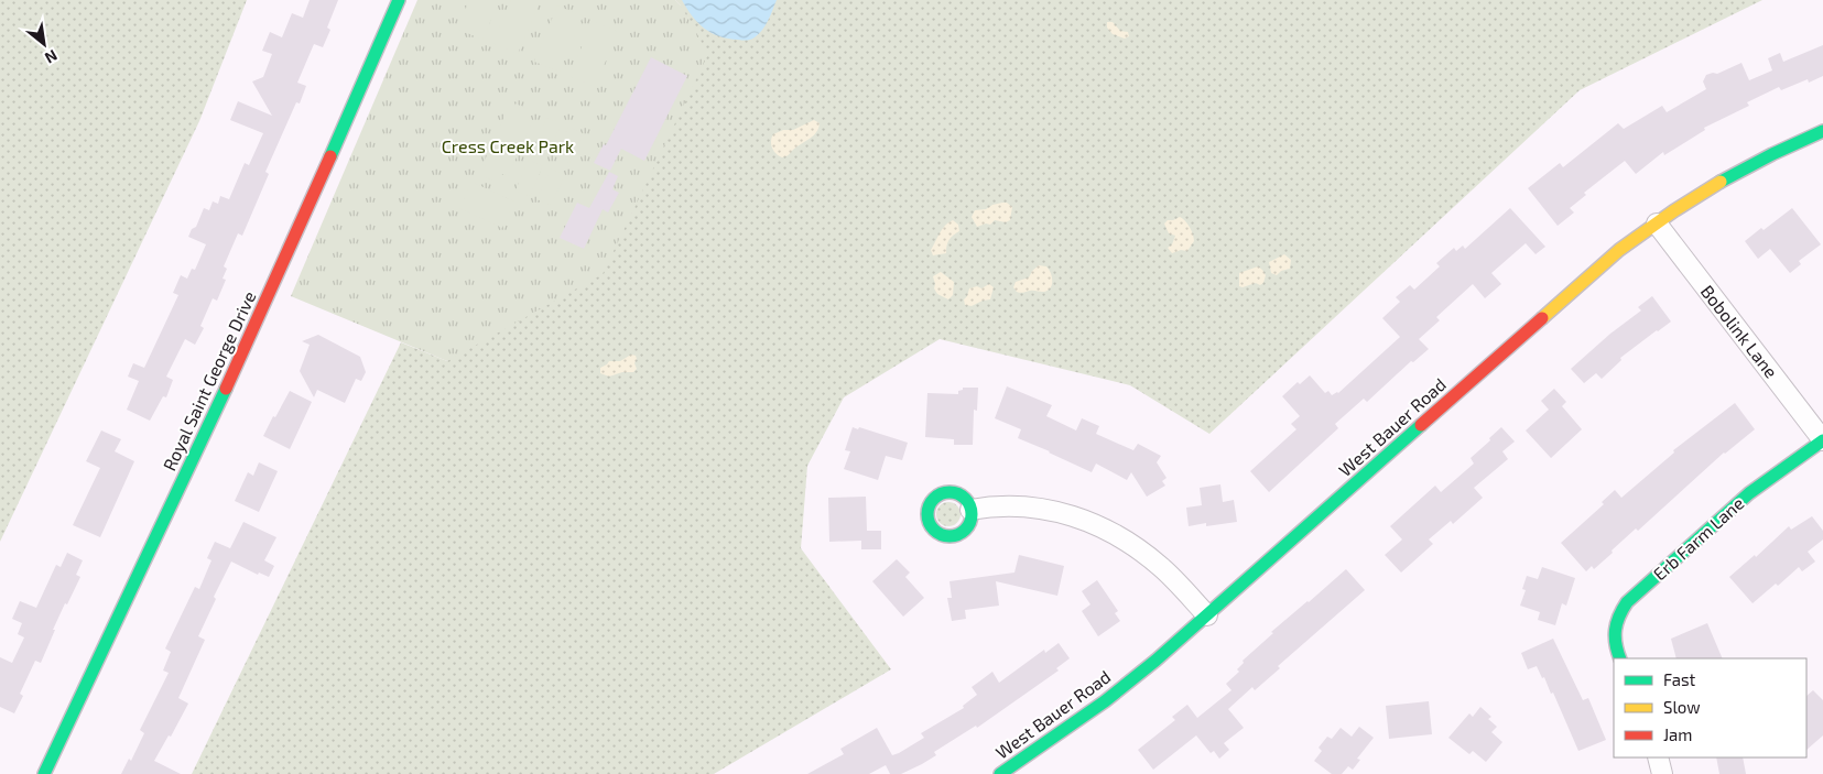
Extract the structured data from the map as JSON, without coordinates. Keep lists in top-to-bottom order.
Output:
{
  "streets": {
    "street": [
      "Bobolink Lane",
      "Royal Saint George Drive",
      "West Bauer Road",
      "Erb Farm Lane"
    ]
  },
  "crossings": [
    ["Bobolink Lane", "West Bauer Road"],
    ["Bobolink Lane", "Erb Farm Lane"]
  ],
  "parks": ["Cress Creek Park"],
  "legend": ["Fast", "Slow", "Jam"],
  "north": "bottom right"
}
